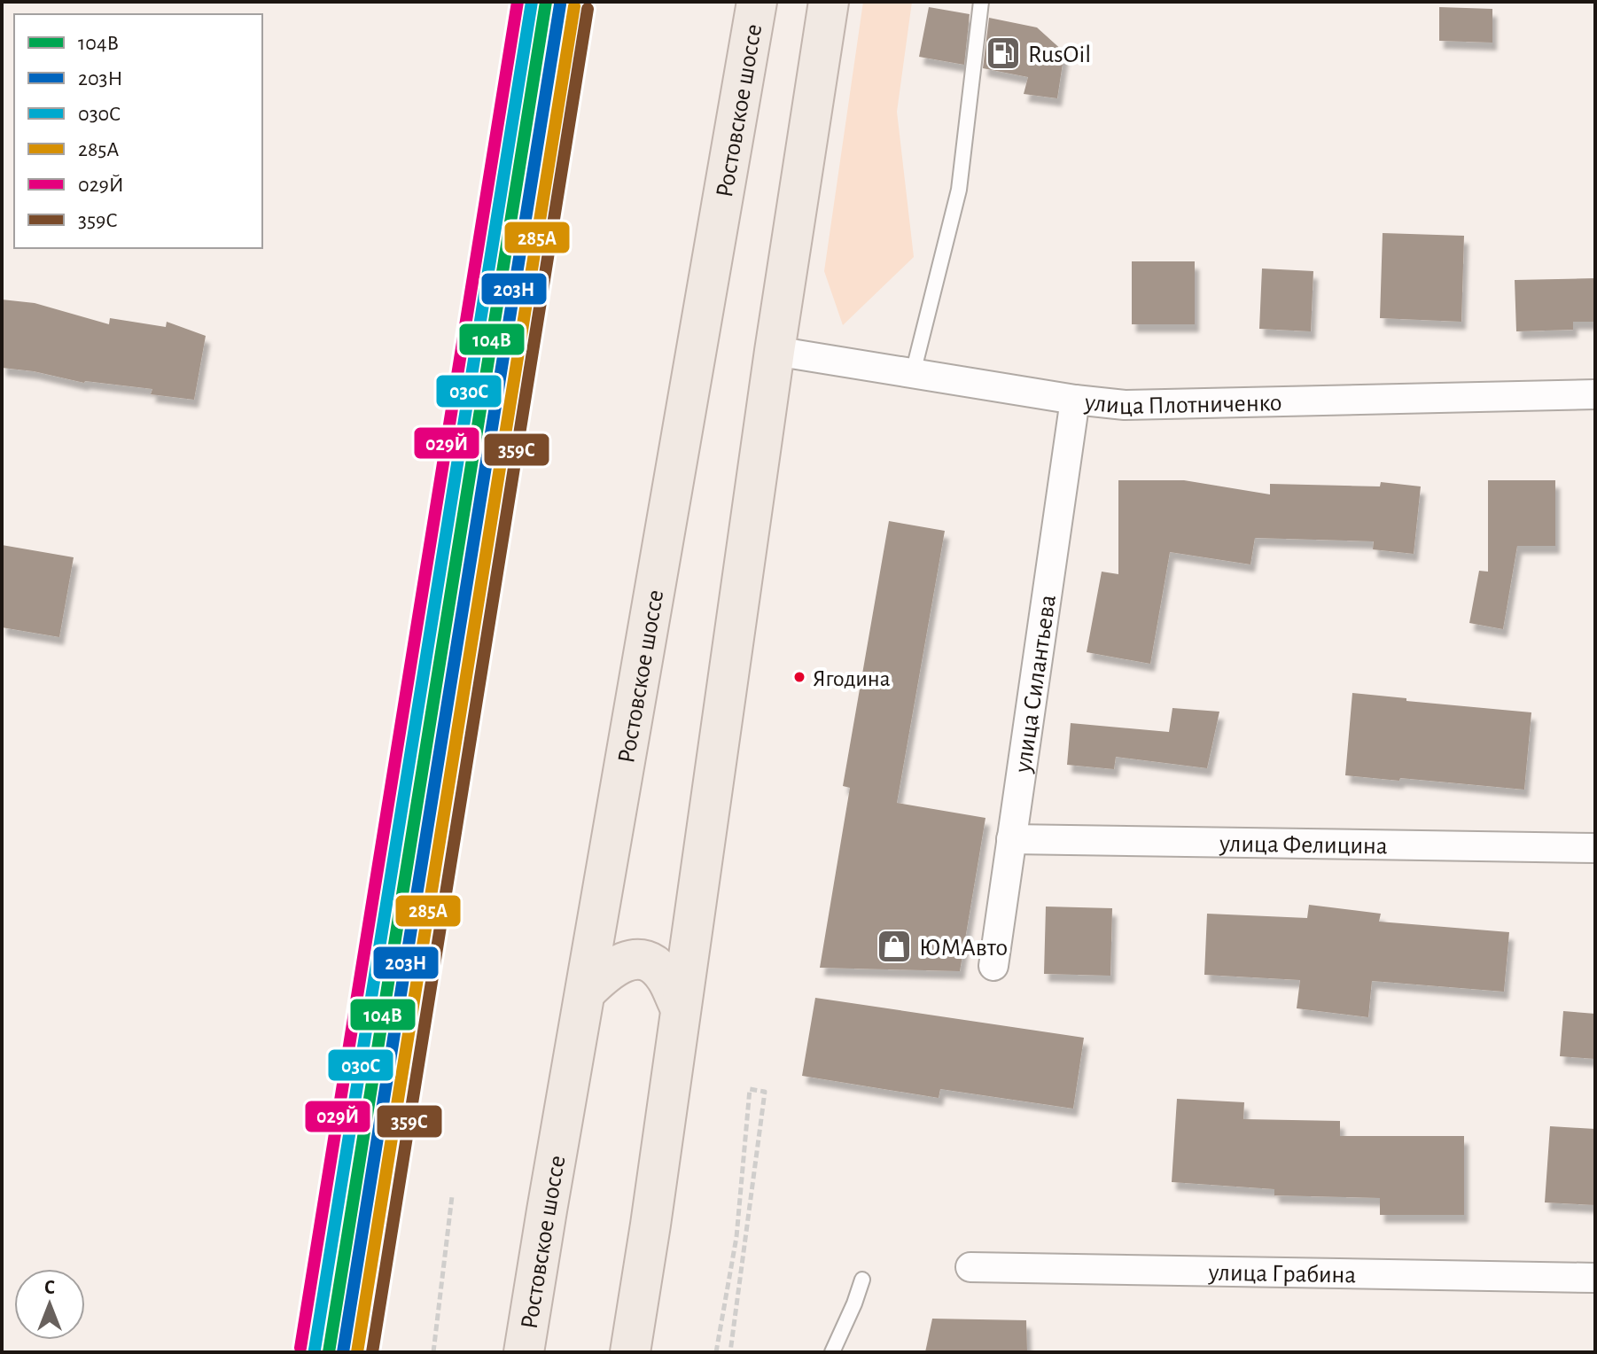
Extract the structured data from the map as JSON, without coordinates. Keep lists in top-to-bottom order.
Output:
{
  "streets": {
    "highway": ["Ростовское шоссе"],
    "street": [
      "улица Плотниченко",
      "улица Силантьева",
      "улица Фелицина",
      "улица Грабина"
    ]
  },
  "crossings": [
    ["улица Плотниченко", "улица Силантьева"],
    ["улица Силантьева", "улица Фелицина"]
  ],
  "places": {
    "fuel station": ["RusOil"],
    "other": ["Ягодина"],
    "shop": ["ЮМАвто"]
  },
  "lines": [
    "transit line 104В",
    "transit line 030C",
    "transit line 029Й",
    "transit line 203Н",
    "transit line 285А",
    "transit line 359С"
  ],
  "legend": [
    "104В",
    "203Н",
    "030C",
    "285А",
    "029Й",
    "359С"
  ],
  "north": "top"
}
